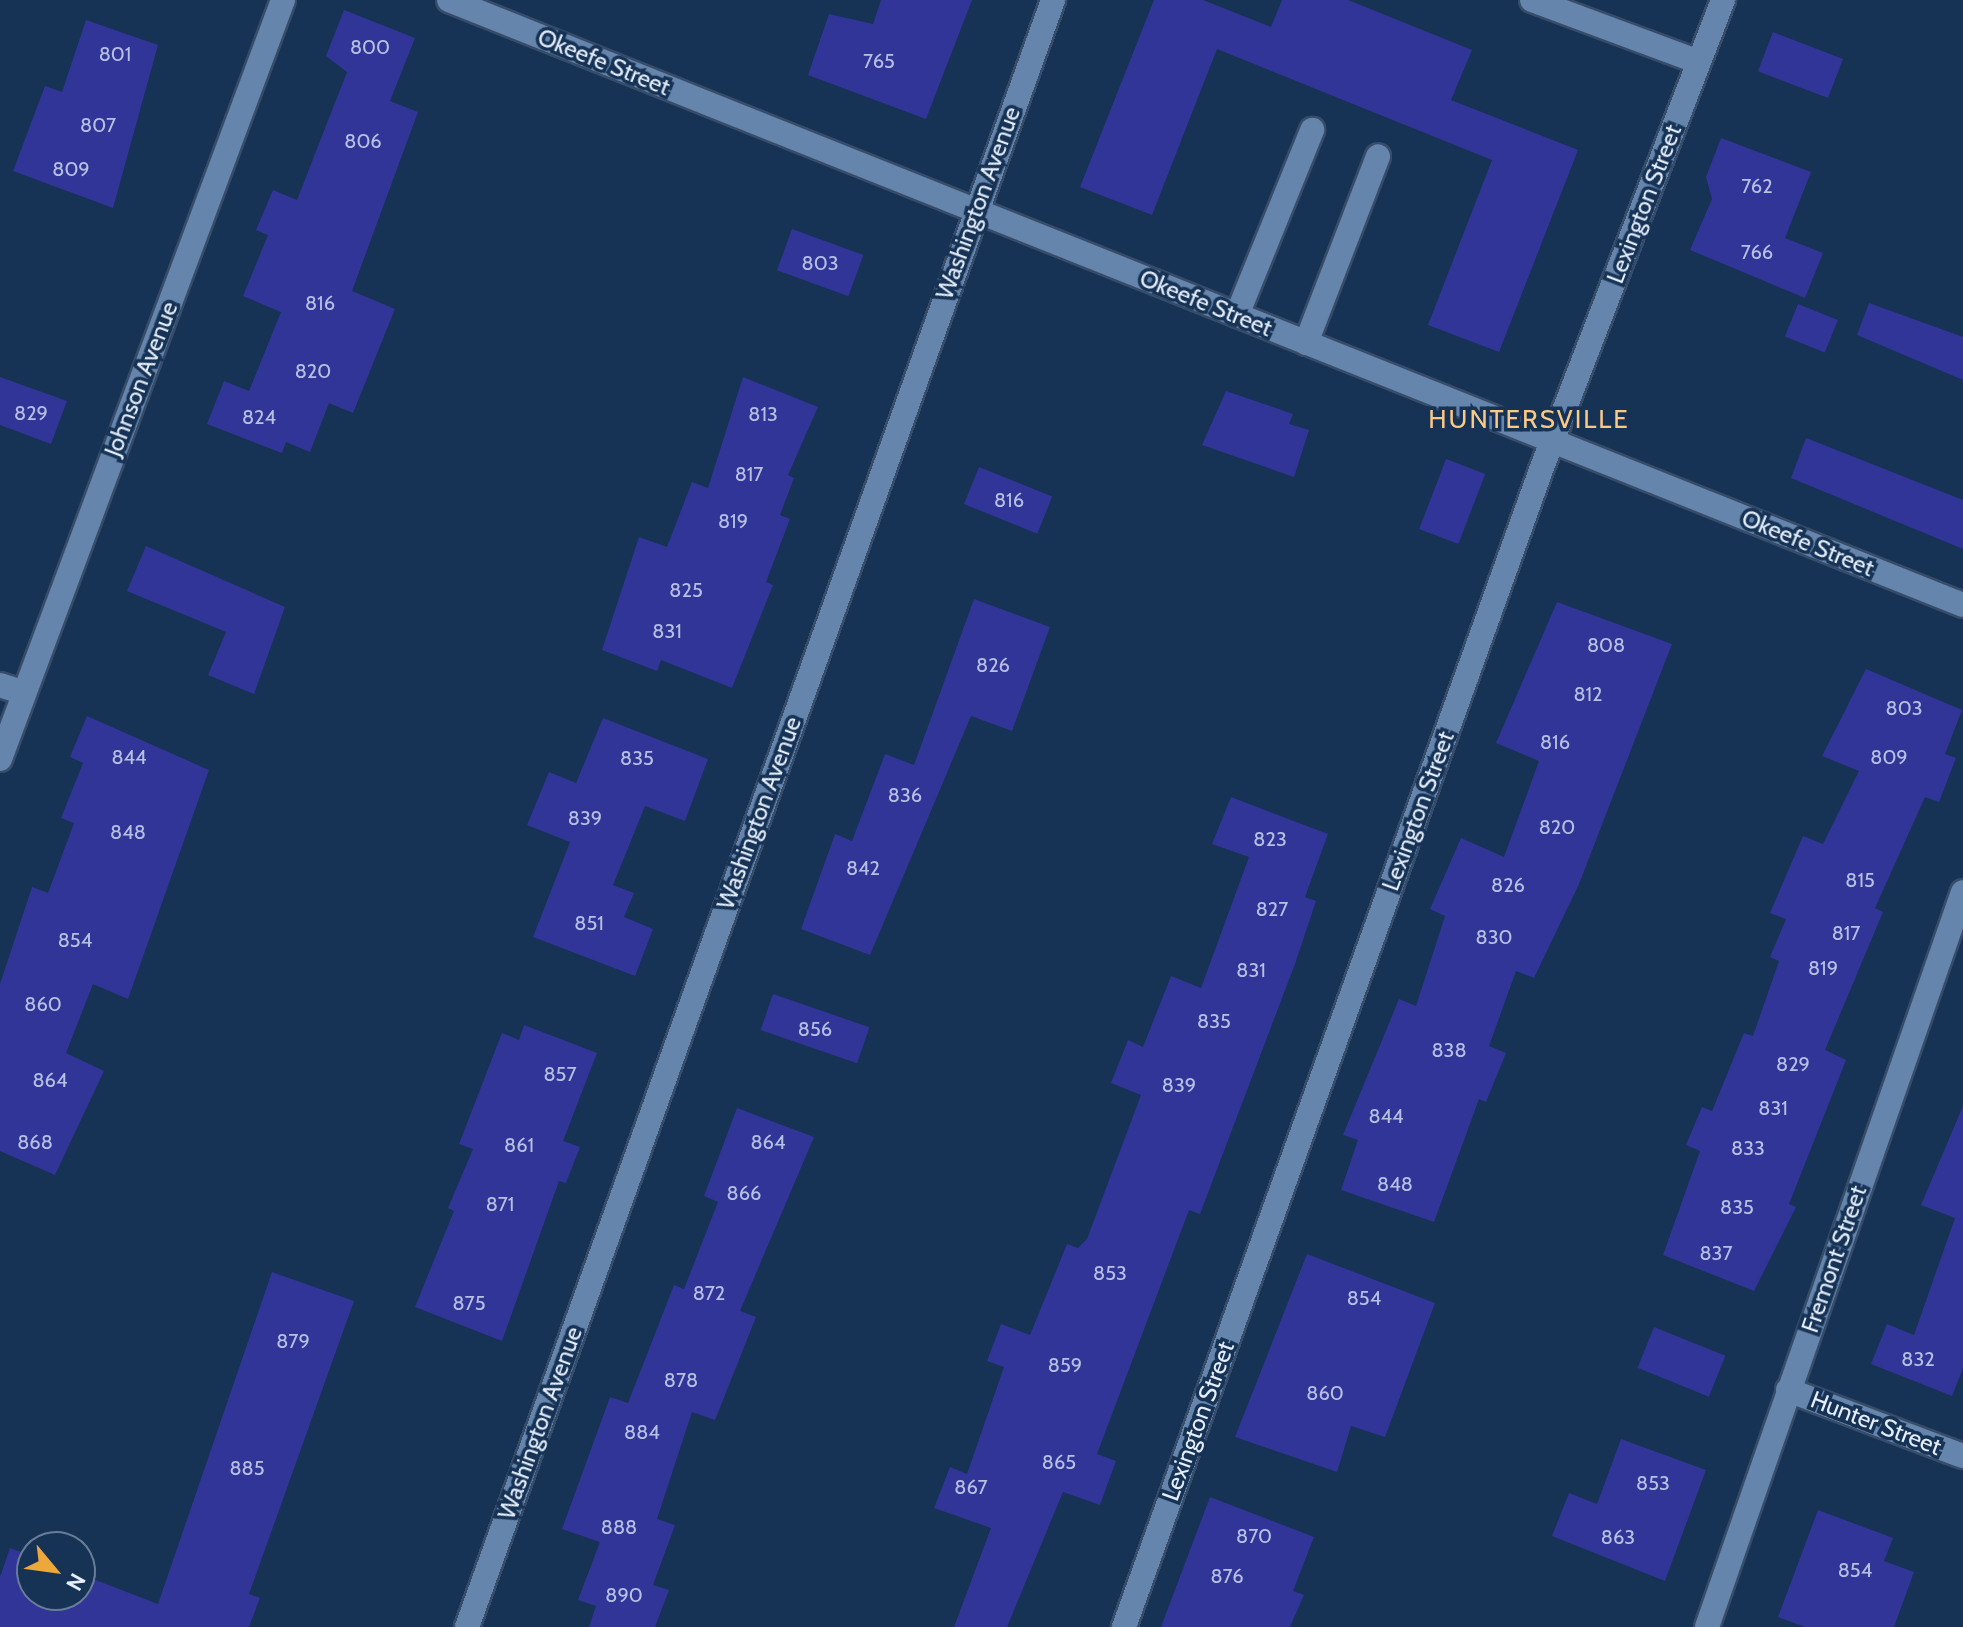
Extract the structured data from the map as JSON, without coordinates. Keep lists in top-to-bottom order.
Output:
{
  "streets": {
    "street": [
      "Okeefe Street",
      "Washington Avenue",
      "Lexington Street",
      "Johnson Avenue",
      "Fremont Street",
      "Hunter Street"
    ]
  },
  "crossings": [
    ["Okeefe Street", "Washington Avenue"],
    ["Okeefe Street", "Lexington Street"],
    ["Fremont Street", "Hunter Street"]
  ],
  "districts": ["HUNTERSVILLE"],
  "house_numbers": [
    "800",
    "801",
    "765",
    "807",
    "806",
    "809",
    "762",
    "766",
    "803",
    "816",
    "820",
    "829",
    "813",
    "824",
    "817",
    "816",
    "819",
    "825",
    "831",
    "808",
    "826",
    "812",
    "803",
    "816",
    "844",
    "809",
    "835",
    "836",
    "839",
    "820",
    "848",
    "823",
    "842",
    "815",
    "826",
    "827",
    "851",
    "817",
    "830",
    "854",
    "819",
    "831",
    "860",
    "835",
    "856",
    "838",
    "829",
    "857",
    "864",
    "839",
    "831",
    "844",
    "868",
    "864",
    "861",
    "833",
    "848",
    "866",
    "871",
    "835",
    "837",
    "853",
    "872",
    "854",
    "875",
    "879",
    "832",
    "859",
    "878",
    "860",
    "884",
    "865",
    "885",
    "853",
    "867",
    "888",
    "870",
    "863",
    "854",
    "876",
    "890"
  ],
  "north": "bottom right"
}
